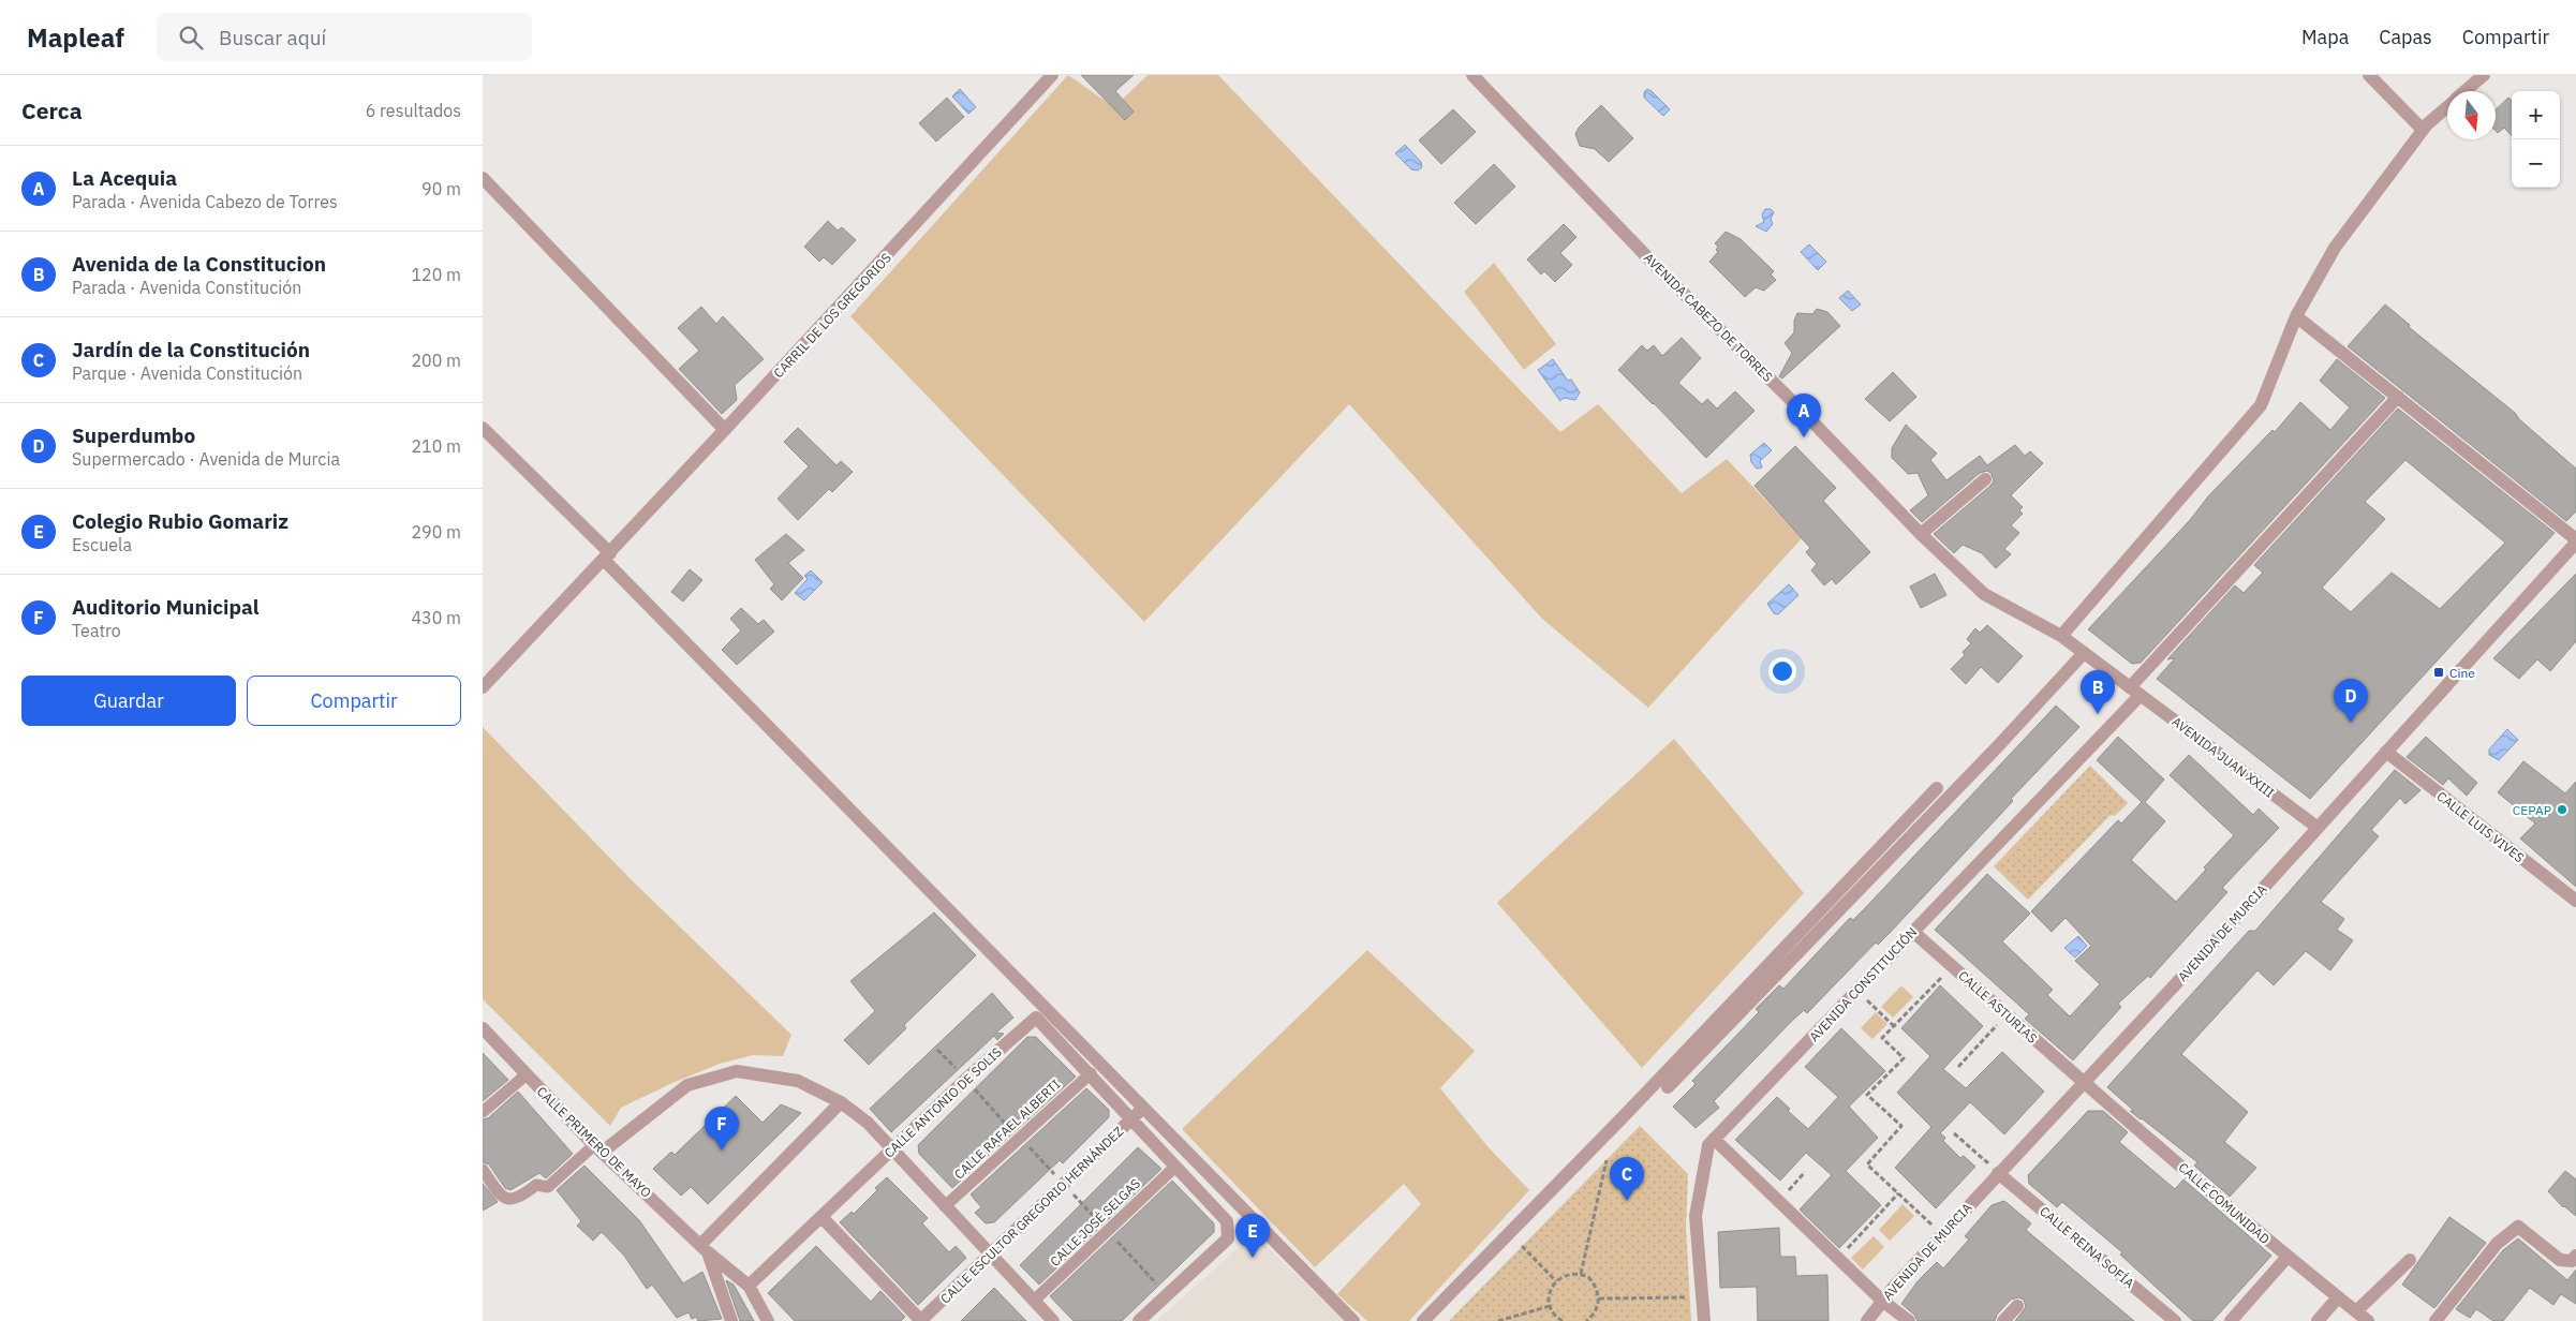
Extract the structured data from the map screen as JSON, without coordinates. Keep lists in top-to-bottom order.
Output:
{
  "streets": {
    "street": [
      "CARRIL DE LOS GREGORIOS",
      "AVENIDA CABEZO DE TORRES",
      "AVENIDA JUAN XXIII",
      "CALLE LUIS VIVES",
      "AVENIDA DE MURCIA",
      "AVENIDA CONSTITUCIÓN",
      "CALLE ASTURIAS",
      "CALLE ANTONIO DE SOLIS",
      "CALLE RAFAEL ALBERTI",
      "CALLE PRIMERO DE MAYO",
      "CALLE COMUNIDAD",
      "CALLE ESCULTOR GREGORIO HERNÁNDEZ",
      "CALLE JOSÉ SELGAS",
      "CALLE REINA SOFÍA"
    ]
  },
  "crossings": [
    ["AVENIDA CABEZO DE TORRES", "AVENIDA JUAN XXIII"],
    ["AVENIDA CABEZO DE TORRES", "AVENIDA CONSTITUCIÓN"],
    ["AVENIDA JUAN XXIII", "AVENIDA DE MURCIA"],
    ["AVENIDA JUAN XXIII", "AVENIDA CONSTITUCIÓN"],
    ["CALLE LUIS VIVES", "AVENIDA DE MURCIA"],
    ["AVENIDA DE MURCIA", "CALLE ASTURIAS"],
    ["AVENIDA DE MURCIA", "CALLE COMUNIDAD"],
    ["AVENIDA DE MURCIA", "CALLE REINA SOFÍA"],
    ["AVENIDA CONSTITUCIÓN", "CALLE ASTURIAS"],
    ["CALLE ASTURIAS", "CALLE COMUNIDAD"],
    ["CALLE ANTONIO DE SOLIS", "CALLE RAFAEL ALBERTI"],
    ["CALLE ANTONIO DE SOLIS", "CALLE PRIMERO DE MAYO"],
    ["CALLE ANTONIO DE SOLIS", "CALLE ESCULTOR GREGORIO HERNÁNDEZ"]
  ],
  "places": {
    "transit": ["Cine"],
    "other": ["CEPAP"]
  },
  "north": "bottom",
  "page": {
    "header": "Mapleaf",
    "search": "Buscar aquí",
    "nav": ["Mapa", "Capas", "Compartir"],
    "heading": ["Cerca", "6 resultados"],
    "map_buttons": ["+", "−"],
    "list": [
      {
        "mark": "A",
        "name": "La Acequia",
        "note": "Parada · Avenida Cabezo de Torres",
        "value": "90 m"
      },
      {
        "mark": "B",
        "name": "Avenida de la Constitucion",
        "note": "Parada · Avenida Constitución",
        "value": "120 m"
      },
      {
        "mark": "C",
        "name": "Jardín de la Constitución",
        "note": "Parque · Avenida Constitución",
        "value": "200 m"
      },
      {
        "mark": "D",
        "name": "Superdumbo",
        "note": "Supermercado · Avenida de Murcia",
        "value": "210 m"
      },
      {
        "mark": "E",
        "name": "Colegio Rubio Gomariz",
        "note": "Escuela",
        "value": "290 m"
      },
      {
        "mark": "F",
        "name": "Auditorio Municipal",
        "note": "Teatro",
        "value": "430 m"
      }
    ],
    "pins": [
      "A",
      "B",
      "D",
      "F",
      "C",
      "E"
    ],
    "buttons": ["Guardar", "Compartir"]
  }
}
